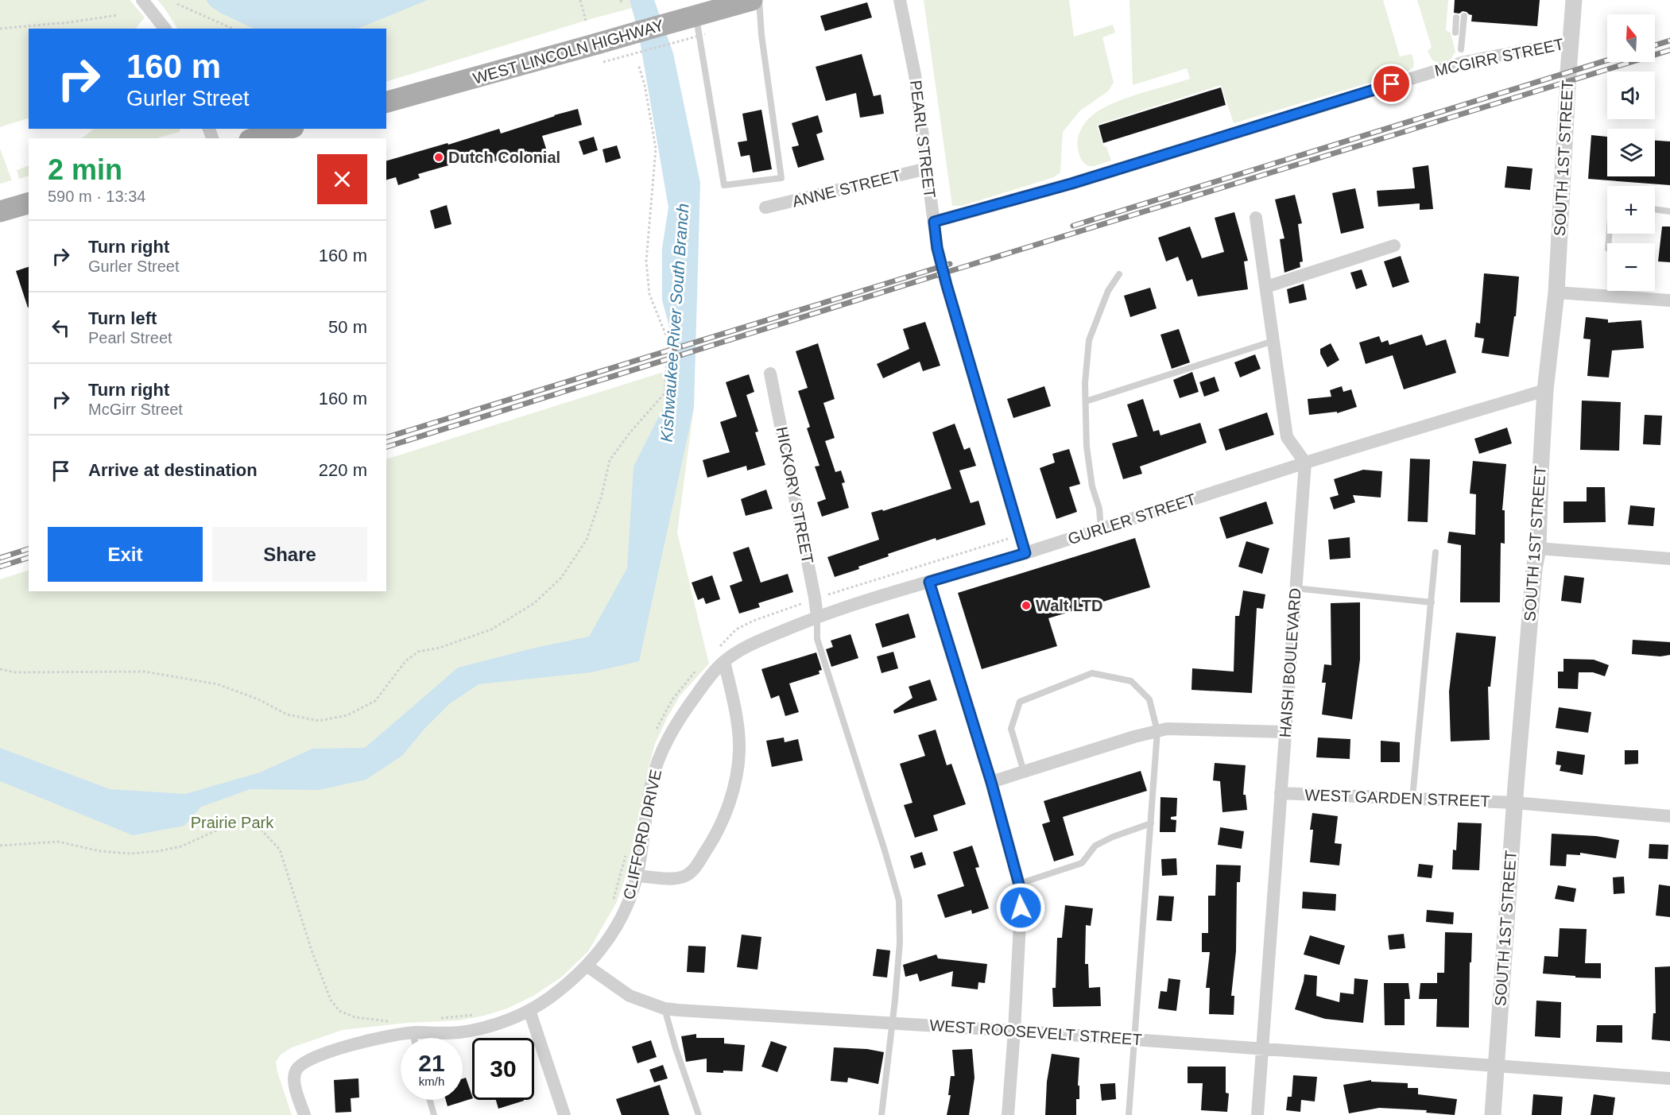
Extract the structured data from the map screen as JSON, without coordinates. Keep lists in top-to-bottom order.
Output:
{
  "streets": {
    "main road": ["WEST LINCOLN HIGHWAY"],
    "street": [
      "MCGIRR STREET",
      "PEARL STREET",
      "SOUTH 1ST STREET",
      "ANNE STREET",
      "HICKORY STREET",
      "GURLER STREET",
      "HAISH BOULEVARD",
      "WEST GARDEN STREET",
      "CLIFFORD DRIVE",
      "WEST ROOSEVELT STREET"
    ]
  },
  "crossings": [
    ["MCGIRR STREET", "PEARL STREET"],
    ["MCGIRR STREET", "SOUTH 1ST STREET"],
    ["PEARL STREET", "ANNE STREET"],
    ["PEARL STREET", "GURLER STREET"],
    ["SOUTH 1ST STREET", "GURLER STREET"],
    ["SOUTH 1ST STREET", "WEST GARDEN STREET"],
    ["SOUTH 1ST STREET", "WEST ROOSEVELT STREET"],
    ["HICKORY STREET", "GURLER STREET"],
    ["GURLER STREET", "HAISH BOULEVARD"],
    ["GURLER STREET", "CLIFFORD DRIVE"],
    ["HAISH BOULEVARD", "WEST GARDEN STREET"],
    ["HAISH BOULEVARD", "WEST ROOSEVELT STREET"],
    ["CLIFFORD DRIVE", "WEST ROOSEVELT STREET"]
  ],
  "water": ["Kishwaukee River South Branch"],
  "parks": ["Prairie Park"],
  "places": ["Dutch Colonial", "Walt LTD"],
  "north": "top",
  "page": {
    "map_buttons": ["+", "−"],
    "turn": ["160 m", "Gurler Street"],
    "heading": ["2 min", "590 m · 13:34"],
    "list": [
      {
        "name": "Turn right",
        "note": "Gurler Street",
        "value": "160 m"
      },
      {
        "name": "Turn left",
        "note": "Pearl Street",
        "value": "50 m"
      },
      {
        "name": "Turn right",
        "note": "McGirr Street",
        "value": "160 m"
      },
      {
        "name": "Arrive at destination",
        "value": "220 m"
      }
    ],
    "buttons": ["Exit", "Share"],
    "speed": "21 km/h",
    "limit": "30"
  }
}
